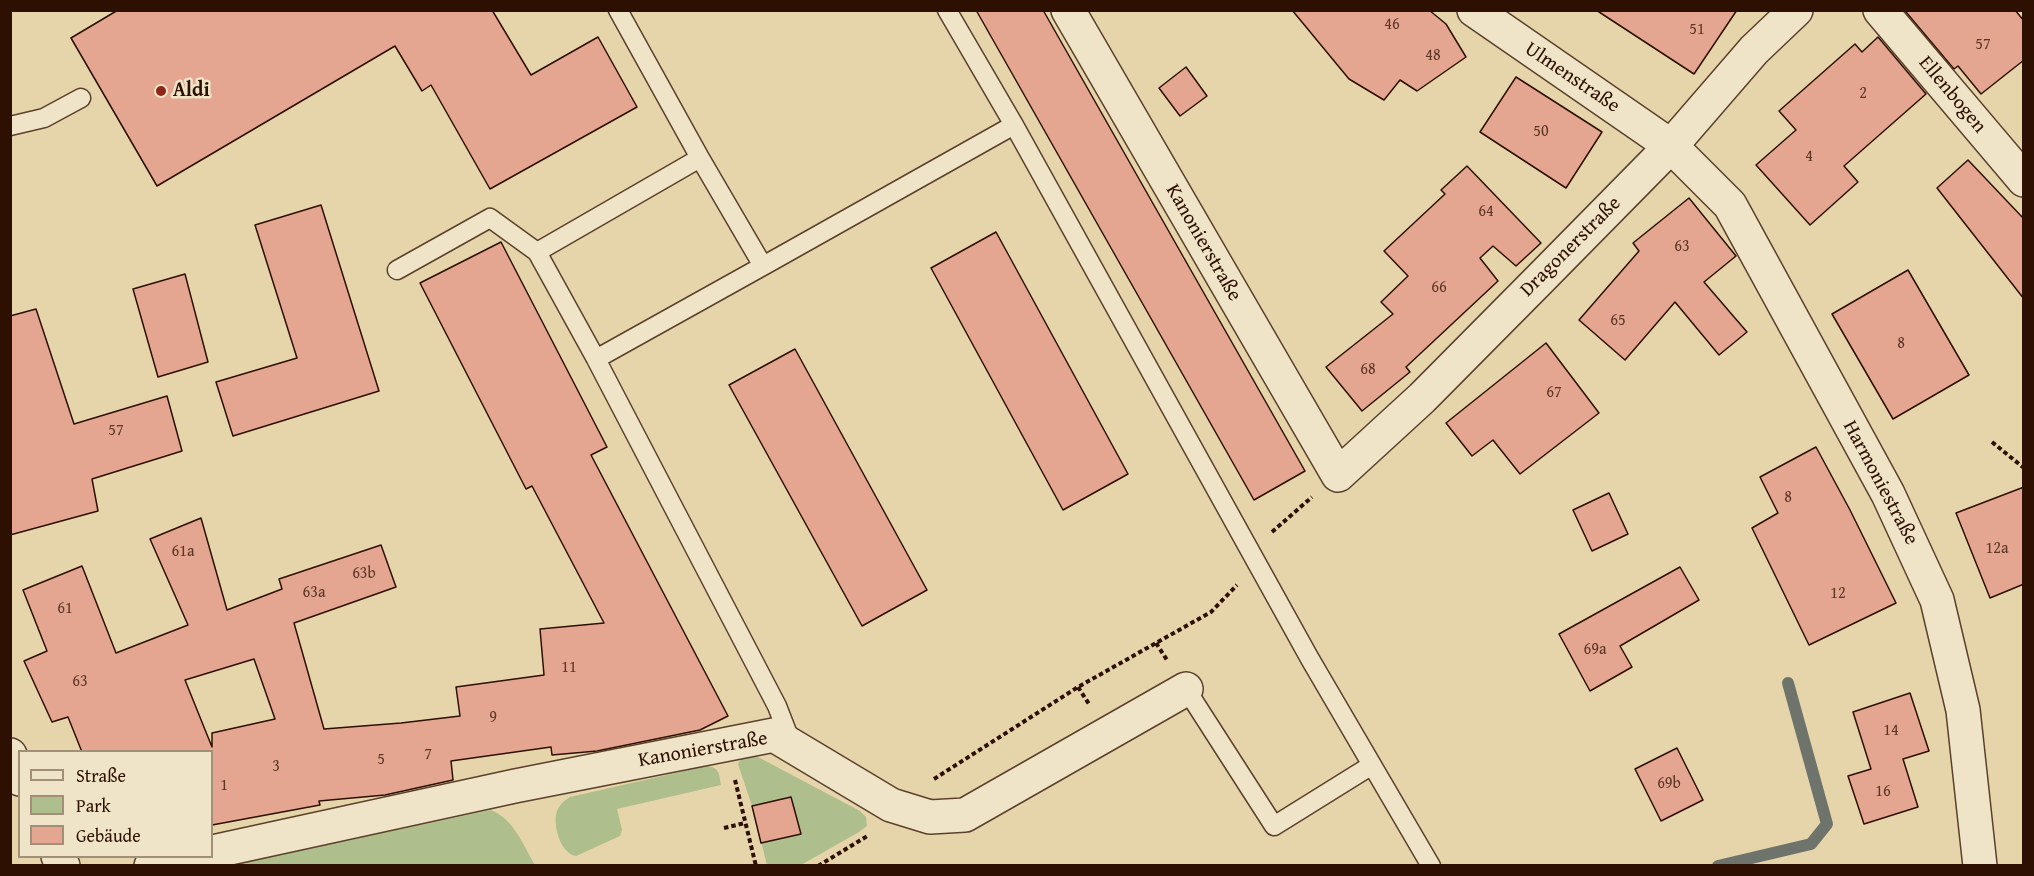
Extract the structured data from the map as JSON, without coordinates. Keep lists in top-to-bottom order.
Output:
{
  "streets": {
    "street": [
      "Ulmenstraße",
      "Ellenbogen",
      "Kanonierstraße",
      "Dragonerstraße",
      "Harmoniestraße"
    ]
  },
  "crossings": [
    ["Ulmenstraße", "Dragonerstraße"],
    ["Ulmenstraße", "Harmoniestraße"],
    ["Kanonierstraße", "Dragonerstraße"],
    ["Dragonerstraße", "Harmoniestraße"]
  ],
  "places": ["Aldi"],
  "house_numbers": [
    "46",
    "51",
    "57",
    "48",
    "2",
    "50",
    "4",
    "64",
    "63",
    "66",
    "65",
    "8",
    "68",
    "67",
    "57",
    "8",
    "12a",
    "61a",
    "63b",
    "63a",
    "12",
    "61",
    "69a",
    "11",
    "63",
    "9",
    "14",
    "7",
    "5",
    "3",
    "69b",
    "1",
    "16"
  ],
  "legend": ["Straße", "Park", "Gebäude"]
}
